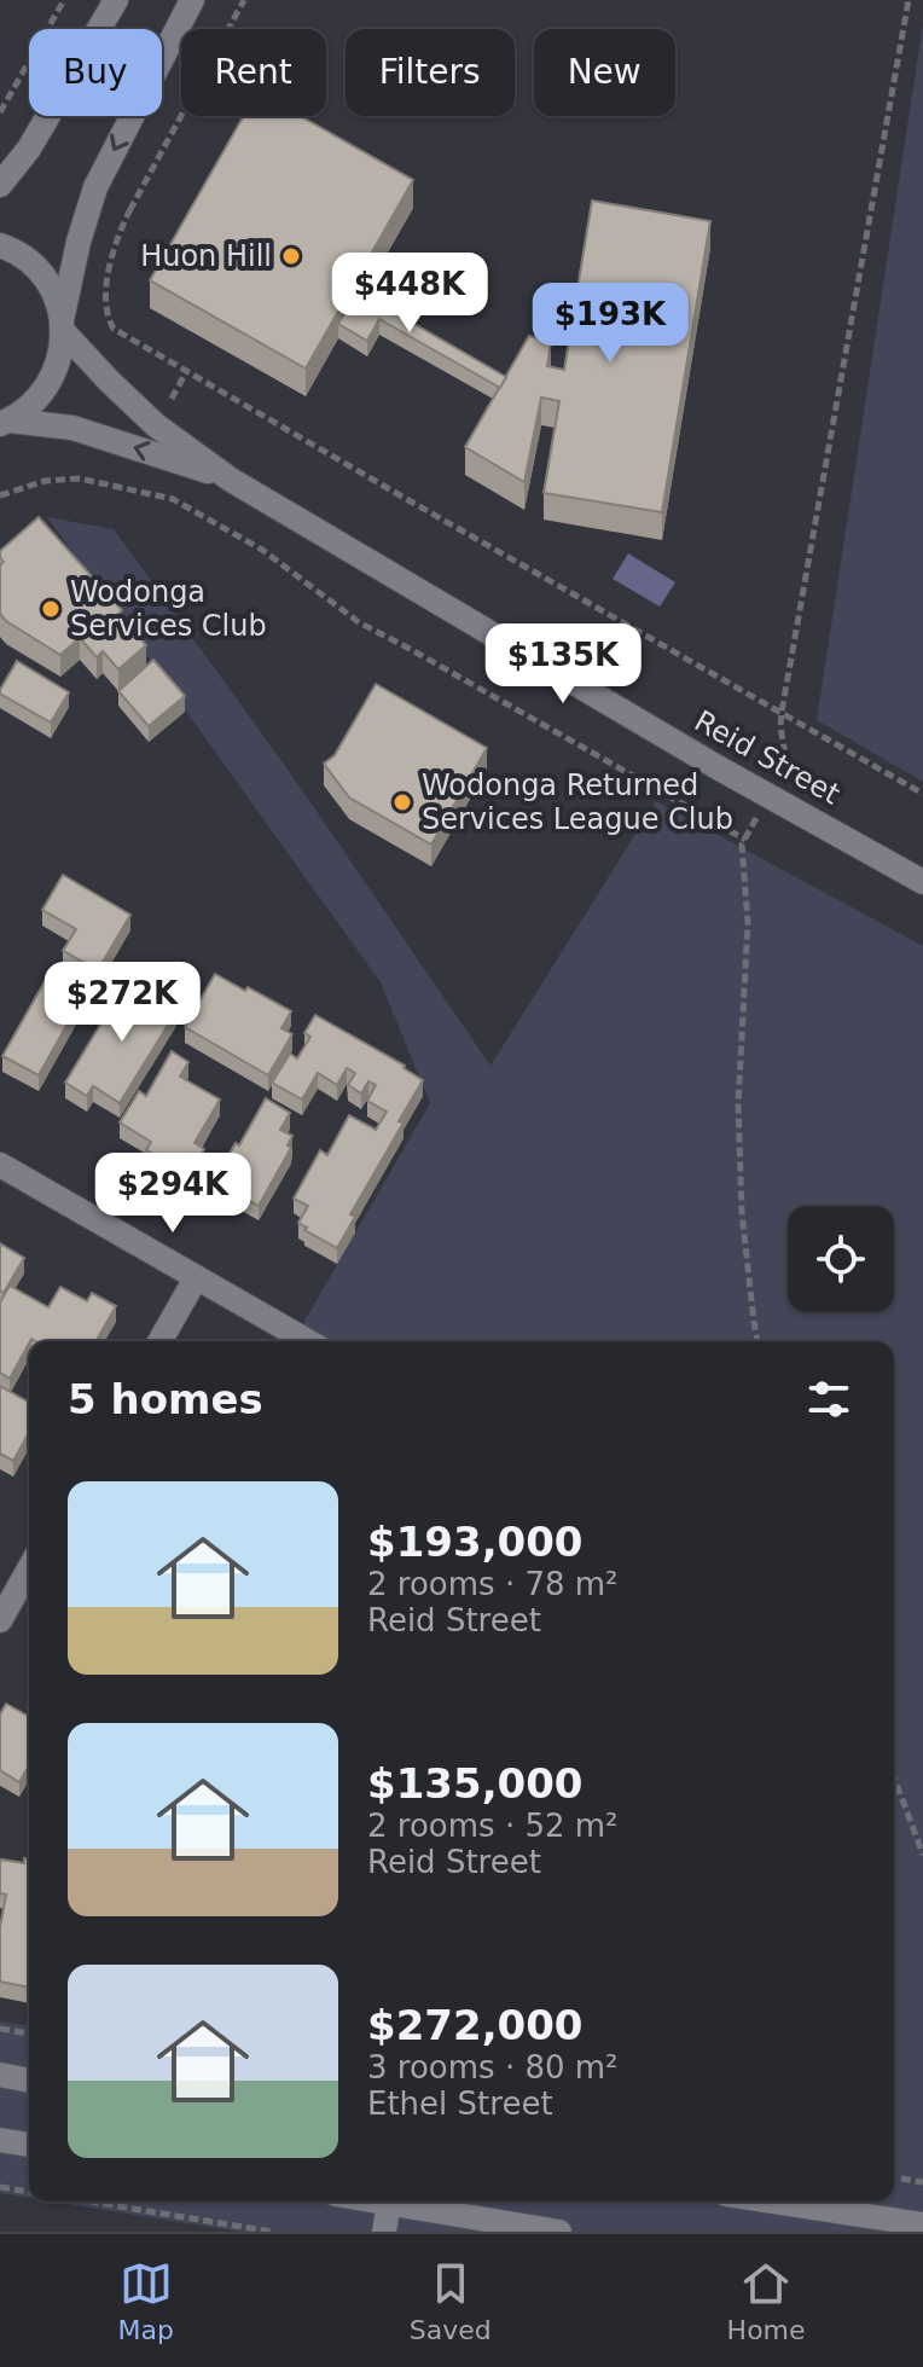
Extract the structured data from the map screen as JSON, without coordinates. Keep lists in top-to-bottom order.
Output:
{
  "streets": {
    "street": ["Reid Street"]
  },
  "places": ["Huon Hill", "Wodonga Services Club", "Wodonga Returned Services League Club"],
  "page": {
    "chip": [
      "Buy",
      "Rent",
      "Filters",
      "New"
    ],
    "price": [
      "$448K",
      "$193K",
      "$135K",
      "$272K",
      "$294K"
    ],
    "heading": "5 homes",
    "list": [
      {
        "name": "$193,000",
        "note": "2 rooms · 78 m² · Reid Street"
      },
      {
        "name": "$135,000",
        "note": "2 rooms · 52 m² · Reid Street"
      },
      {
        "name": "$272,000",
        "note": "3 rooms · 80 m² · Ethel Street"
      }
    ],
    "tabs": ["Map", "Saved", "Home"]
  }
}
